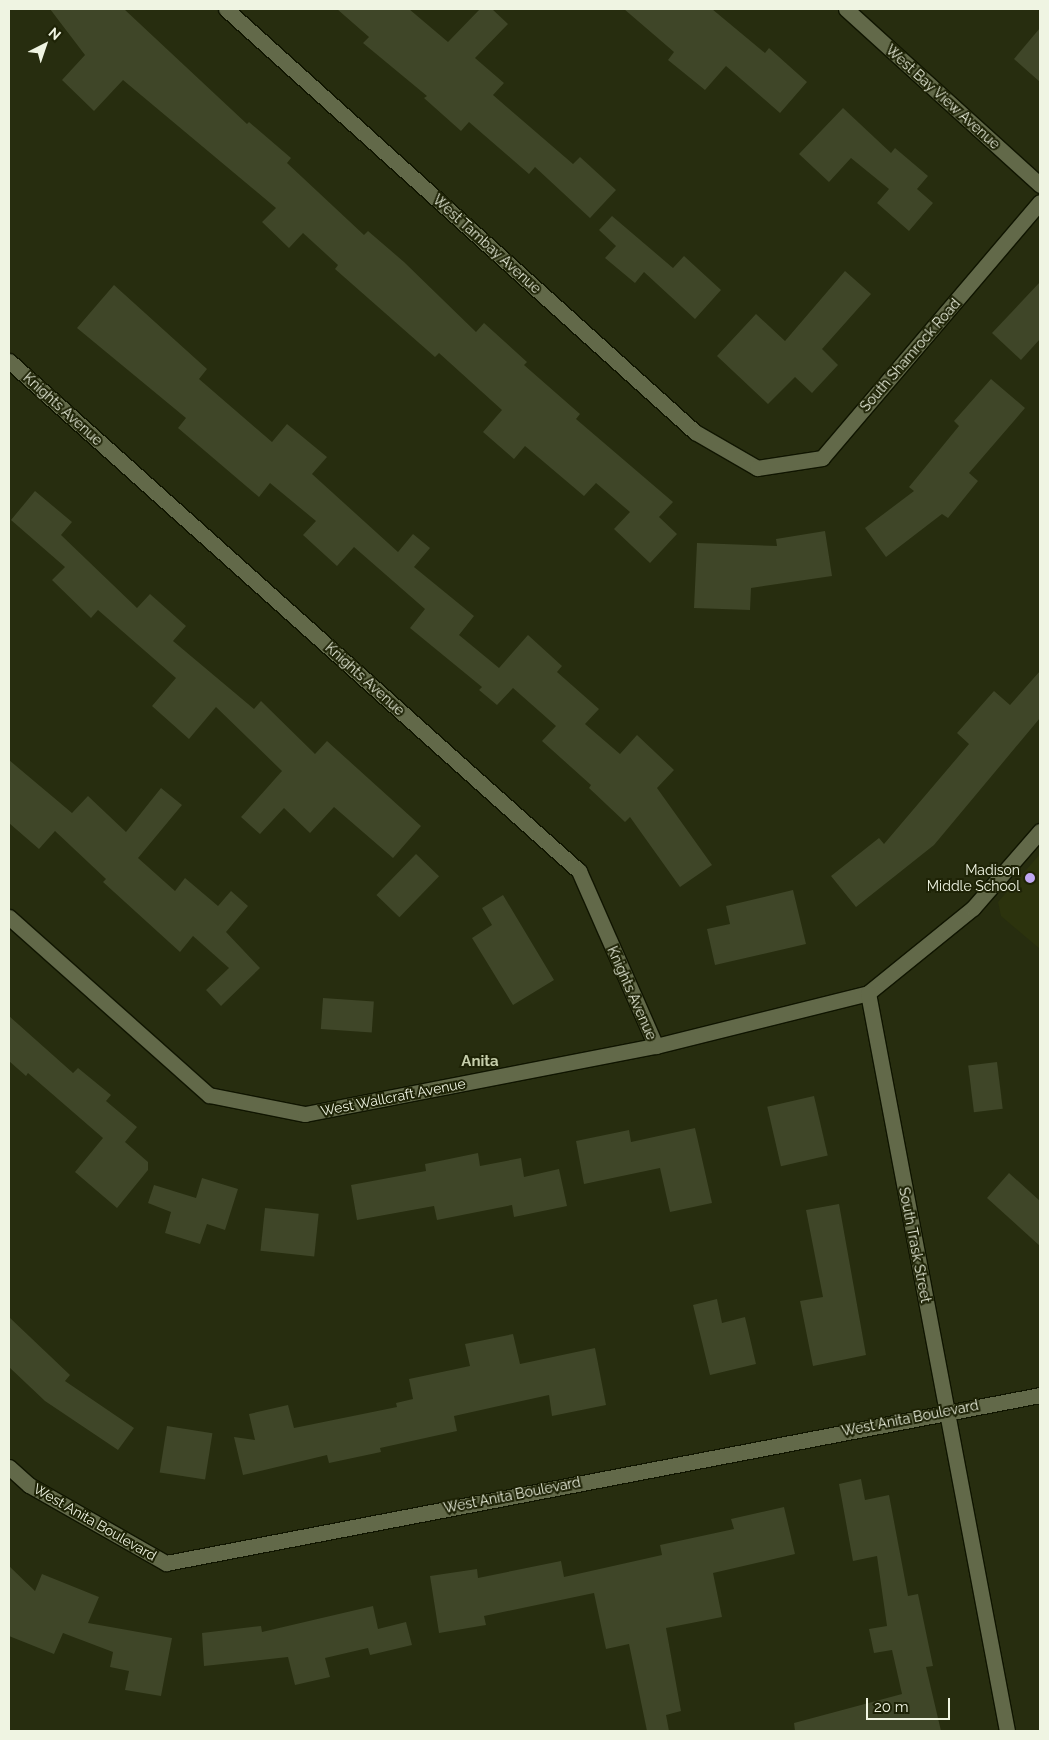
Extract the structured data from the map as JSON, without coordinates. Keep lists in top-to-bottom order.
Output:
{
  "streets": {
    "street": [
      "West Bay View Avenue",
      "West Tambay Avenue",
      "South Shamrock Road",
      "Knights Avenue",
      "West Wallcraft Avenue",
      "South Trask Street",
      "West Anita Boulevard"
    ]
  },
  "crossings": [
    ["West Tambay Avenue", "South Shamrock Road"],
    ["Knights Avenue", "West Wallcraft Avenue"],
    ["West Wallcraft Avenue", "South Trask Street"],
    ["South Trask Street", "West Anita Boulevard"]
  ],
  "districts": ["Anita"],
  "places": ["Madison Middle School"],
  "scale_bar": "20 m",
  "north": "top right"
}
